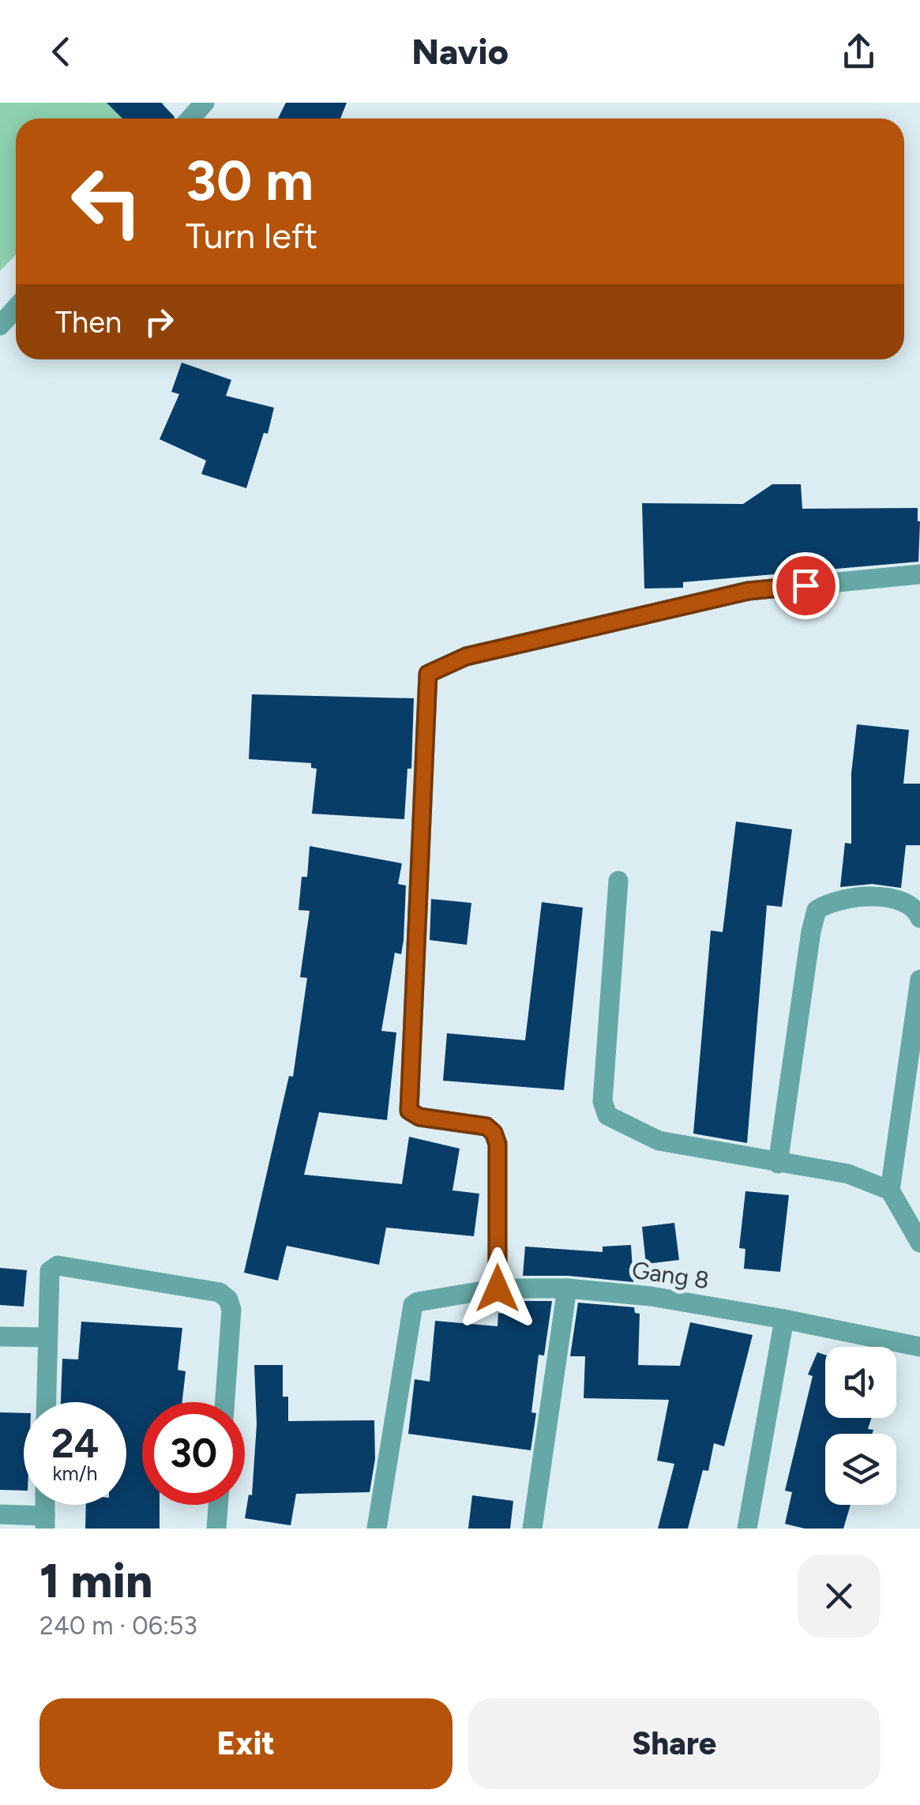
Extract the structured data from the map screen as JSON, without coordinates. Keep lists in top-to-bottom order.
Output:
{
  "streets": {
    "street": ["Gang 8"]
  },
  "page": {
    "header": "Navio",
    "turn": ["30 m", "Turn left"],
    "then": "Then",
    "speed": "24 km/h",
    "limit": "30",
    "heading": ["1 min", "240 m · 06:53"],
    "buttons": ["Exit", "Share"]
  }
}
